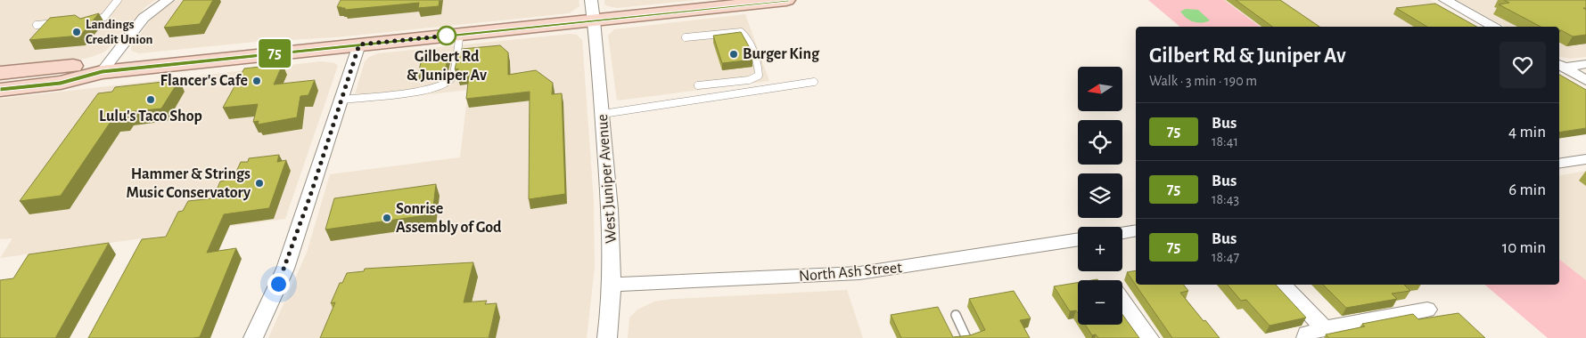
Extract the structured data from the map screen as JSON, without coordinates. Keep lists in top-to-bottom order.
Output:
{
  "streets": {
    "street": ["West Juniper Avenue", "North Ash Street"]
  },
  "crossings": [
    ["West Juniper Avenue", "North Ash Street"]
  ],
  "places": [
    "Landings Credit Union",
    "Gilbert Rd & Juniper Av",
    "Burger King",
    "Flancer's Cafe",
    "Lulu's Taco Shop",
    "Hammer & Strings Music Conservatory",
    "Sonrise Assembly of God"
  ],
  "lines": ["bus line 75"],
  "north": "left",
  "page": {
    "on_map": "75",
    "heading": ["Gilbert Rd & Juniper Av", "Walk · 3 min · 190 m"],
    "map_buttons": ["+", "−"],
    "list": [
      {
        "mark": "75",
        "name": "Bus",
        "note": "18:41",
        "value": "4 min"
      },
      {
        "mark": "75",
        "name": "Bus",
        "note": "18:43",
        "value": "6 min"
      },
      {
        "mark": "75",
        "name": "Bus",
        "note": "18:47",
        "value": "10 min"
      }
    ]
  }
}
